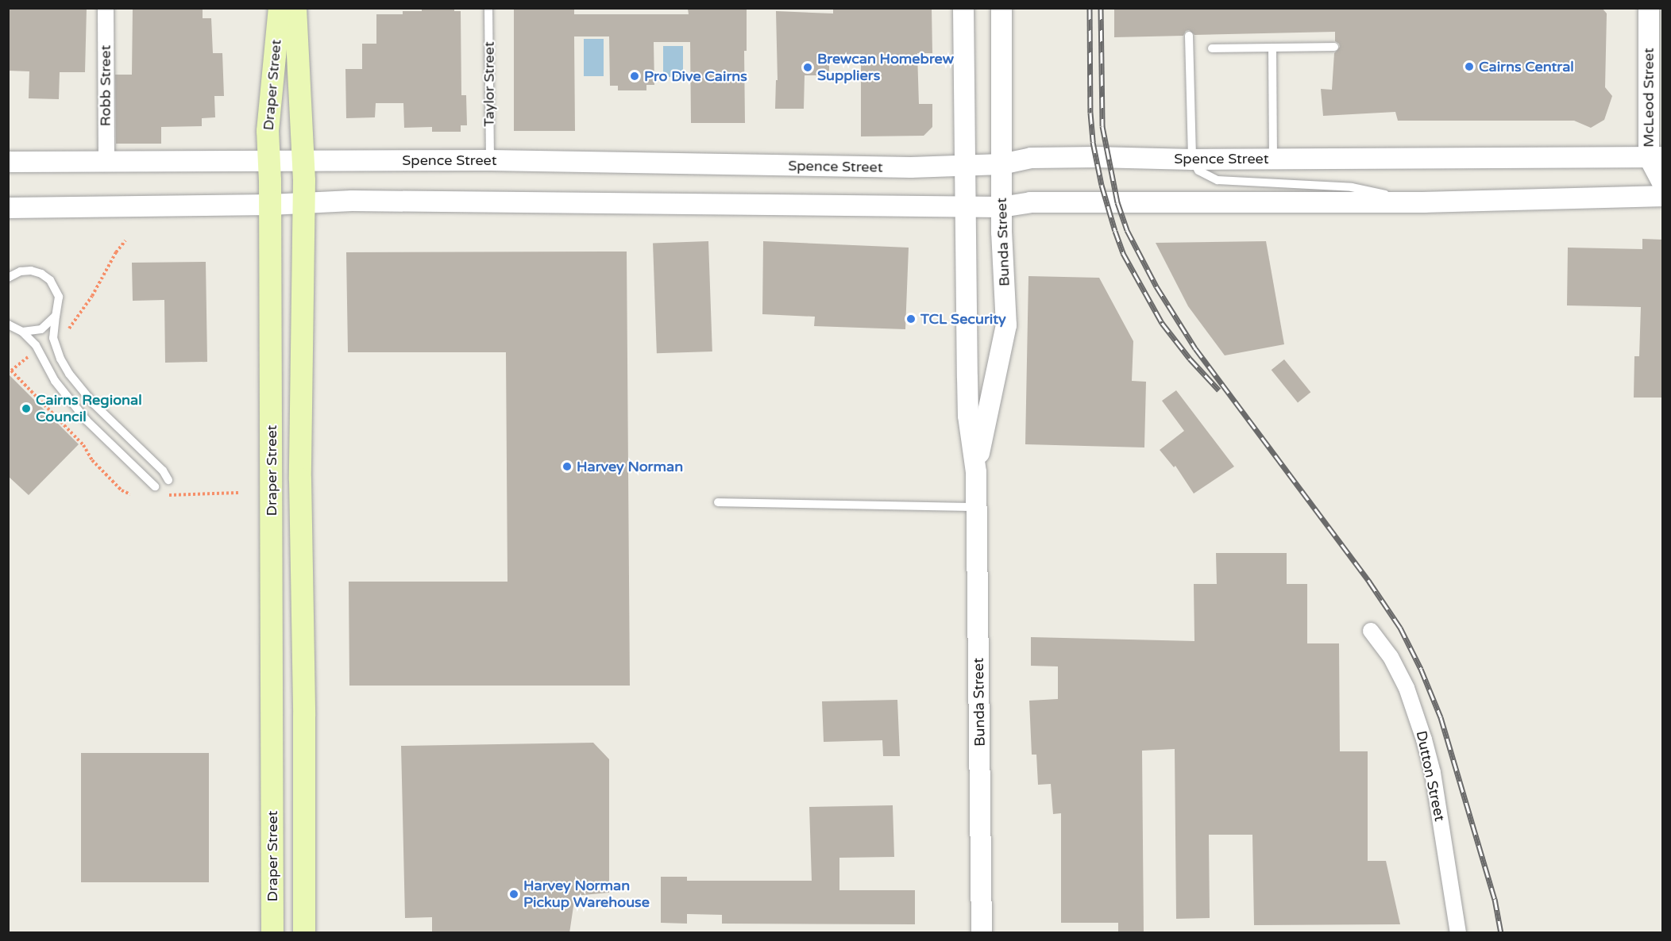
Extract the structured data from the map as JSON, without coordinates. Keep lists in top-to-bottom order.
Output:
{
  "streets": {
    "main road": ["Draper Street"],
    "street": [
      "Robb Street",
      "McLeod Street",
      "Spence Street",
      "Bunda Street",
      "Dutton Street"
    ],
    "lane": ["Taylor Street"]
  },
  "crossings": [
    ["Taylor Street", "Spence Street"],
    ["Draper Street", "Spence Street"],
    ["Robb Street", "Spence Street"],
    ["McLeod Street", "Spence Street"],
    ["Spence Street", "Bunda Street"]
  ],
  "places": [
    "Cairns Central",
    "Brewcan Homebrew Suppliers",
    "Pro Dive Cairns",
    "TCL Security",
    "Cairns Regional Council",
    "Harvey Norman",
    "Harvey Norman Pickup Warehouse"
  ]
}
